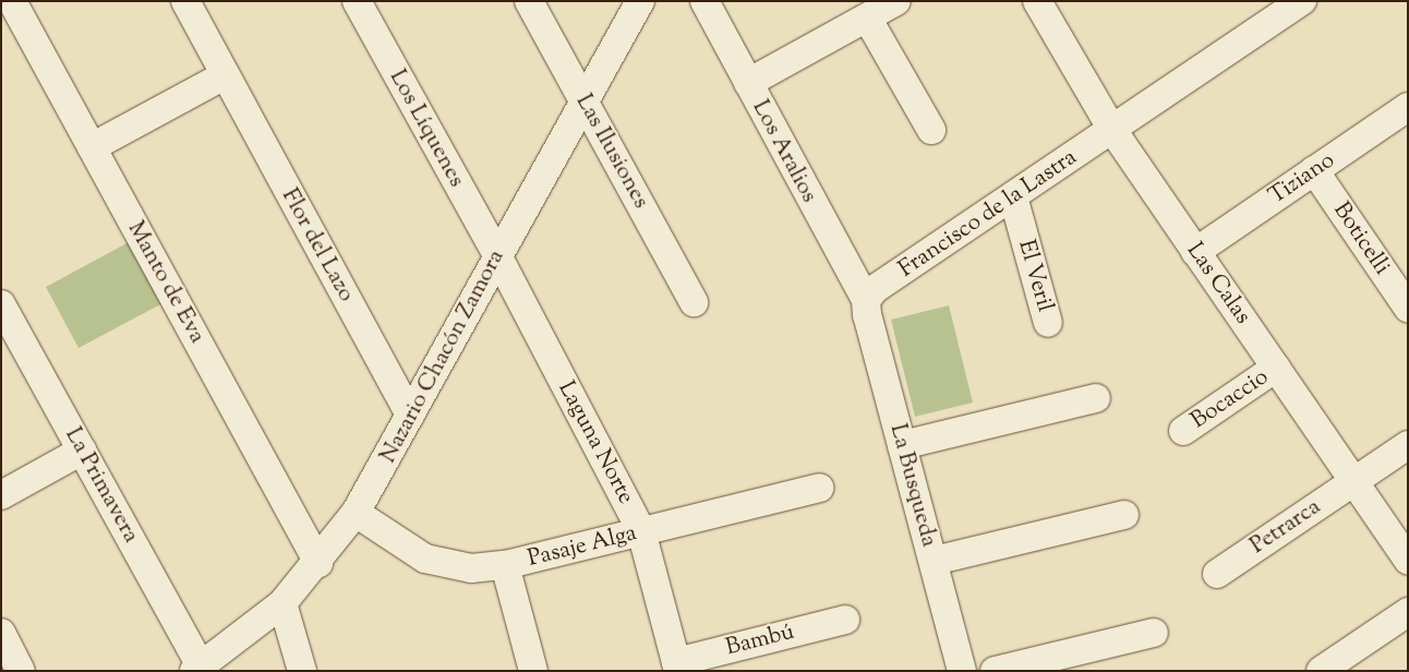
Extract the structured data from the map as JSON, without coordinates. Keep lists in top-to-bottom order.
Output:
{
  "streets": {
    "street": [
      "Los Líquenes",
      "Las Ilusiones",
      "Los Aralios",
      "Tiziano",
      "Francisco de la Lastra",
      "Boticelli",
      "Flor del Lazo",
      "El Veril",
      "Manto de Eva",
      "Las Calas",
      "Nazario Chacón Zamora",
      "Bocaccio",
      "Laguna Norte",
      "La Primavera",
      "La Busqueda",
      "Petrarca",
      "Pasaje Alga",
      "Bambú"
    ]
  },
  "crossings": [
    ["Los Líquenes", "Nazario Chacón Zamora"],
    ["Los Líquenes", "Laguna Norte"],
    ["Las Ilusiones", "Nazario Chacón Zamora"],
    ["Los Aralios", "Francisco de la Lastra"],
    ["Los Aralios", "La Busqueda"],
    ["Tiziano", "Boticelli"],
    ["Tiziano", "Las Calas"],
    ["Francisco de la Lastra", "El Veril"],
    ["Francisco de la Lastra", "Las Calas"],
    ["Francisco de la Lastra", "La Busqueda"],
    ["Flor del Lazo", "Nazario Chacón Zamora"],
    ["Manto de Eva", "Nazario Chacón Zamora"],
    ["Las Calas", "Bocaccio"],
    ["Las Calas", "Petrarca"],
    ["Nazario Chacón Zamora", "Laguna Norte"],
    ["Nazario Chacón Zamora", "La Primavera"],
    ["Nazario Chacón Zamora", "Pasaje Alga"],
    ["Laguna Norte", "Pasaje Alga"],
    ["Laguna Norte", "Bambú"]
  ]
}
